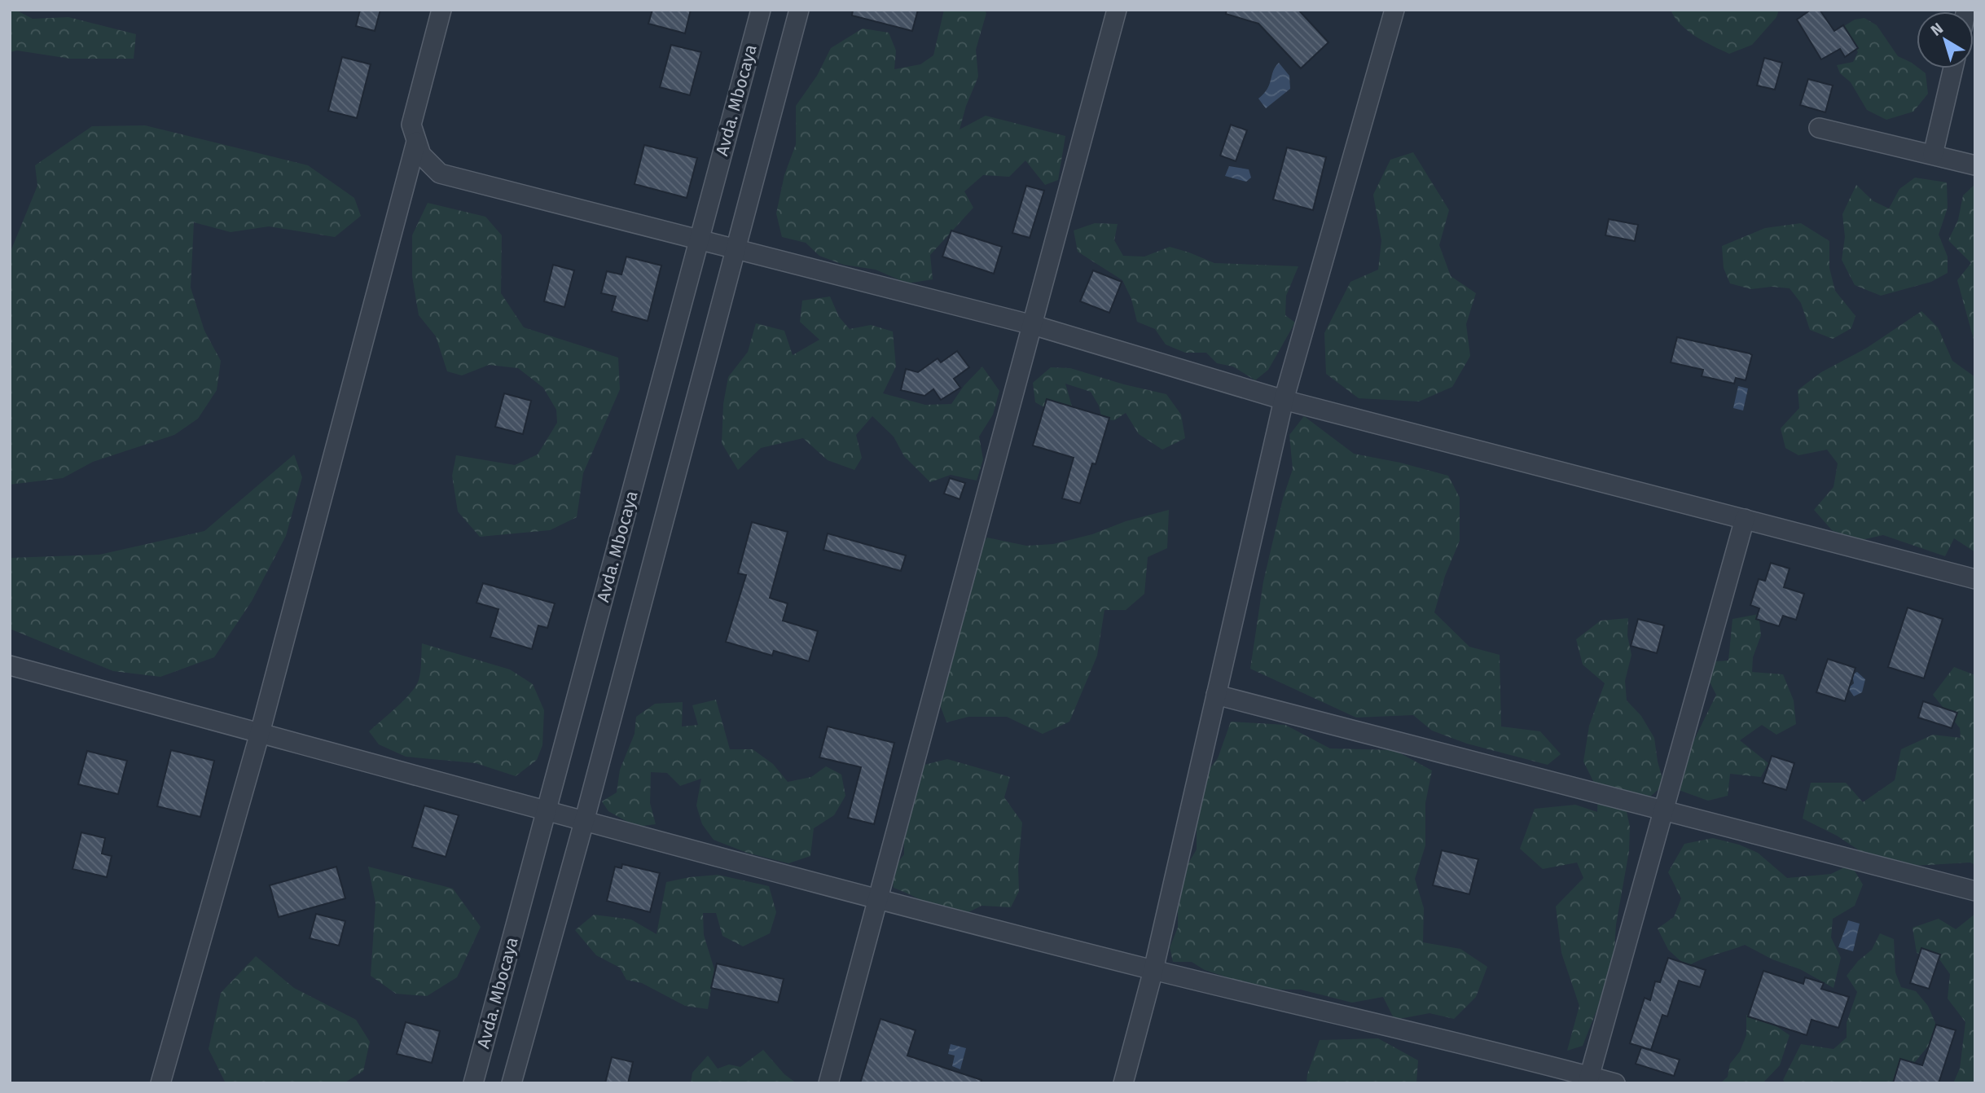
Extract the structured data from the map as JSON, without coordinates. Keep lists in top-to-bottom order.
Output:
{
  "streets": {
    "street": ["Avda. Mbocaya"]
  },
  "north": "top left"
}
